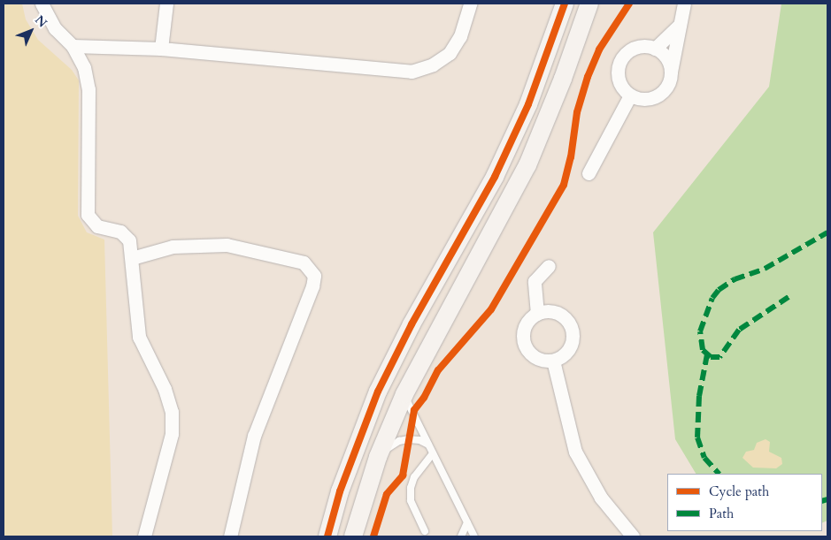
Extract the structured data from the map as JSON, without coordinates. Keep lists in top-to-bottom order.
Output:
{
  "legend": ["Cycle path", "Path"],
  "north": "top right"
}
